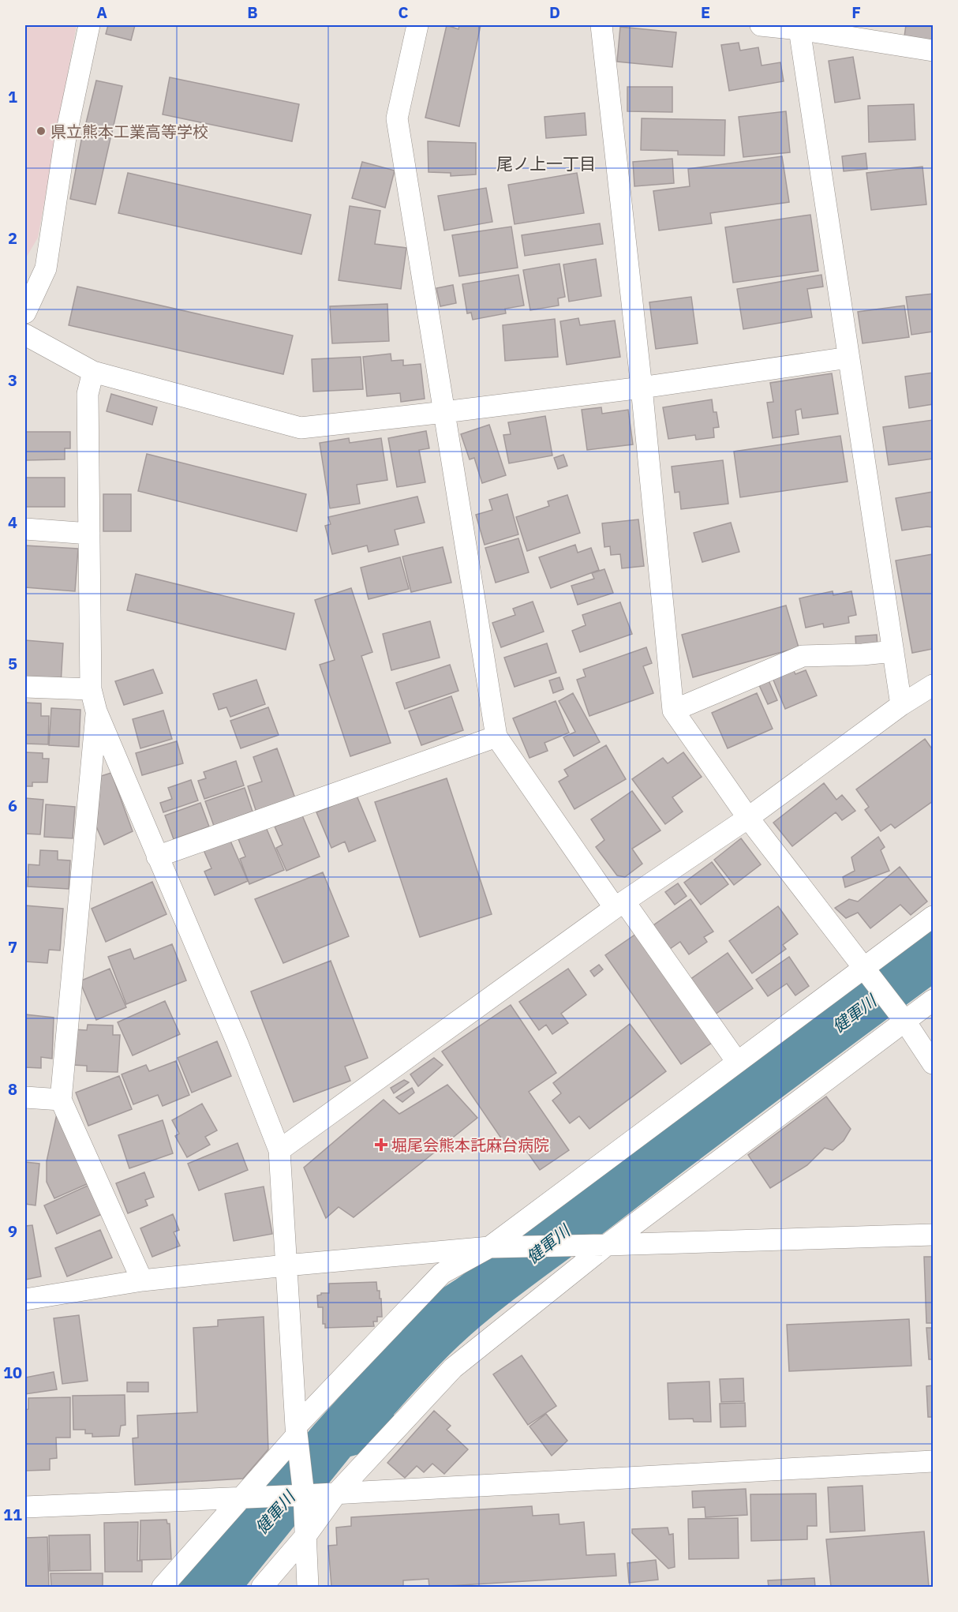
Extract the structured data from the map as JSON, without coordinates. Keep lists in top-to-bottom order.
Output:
{
  "districts": ["尾ノ上一丁目"],
  "water": ["健軍川"],
  "places": {
    "other": ["県立熊本工業高等学校"],
    "health": ["堀尾会熊本託麻台病院"]
  },
  "grid": {
    "columns": [
      "A",
      "B",
      "C",
      "D",
      "E",
      "F"
    ],
    "rows": [
      "1",
      "2",
      "3",
      "4",
      "5",
      "6",
      "7",
      "8",
      "9",
      "10",
      "11"
    ]
  }
}
